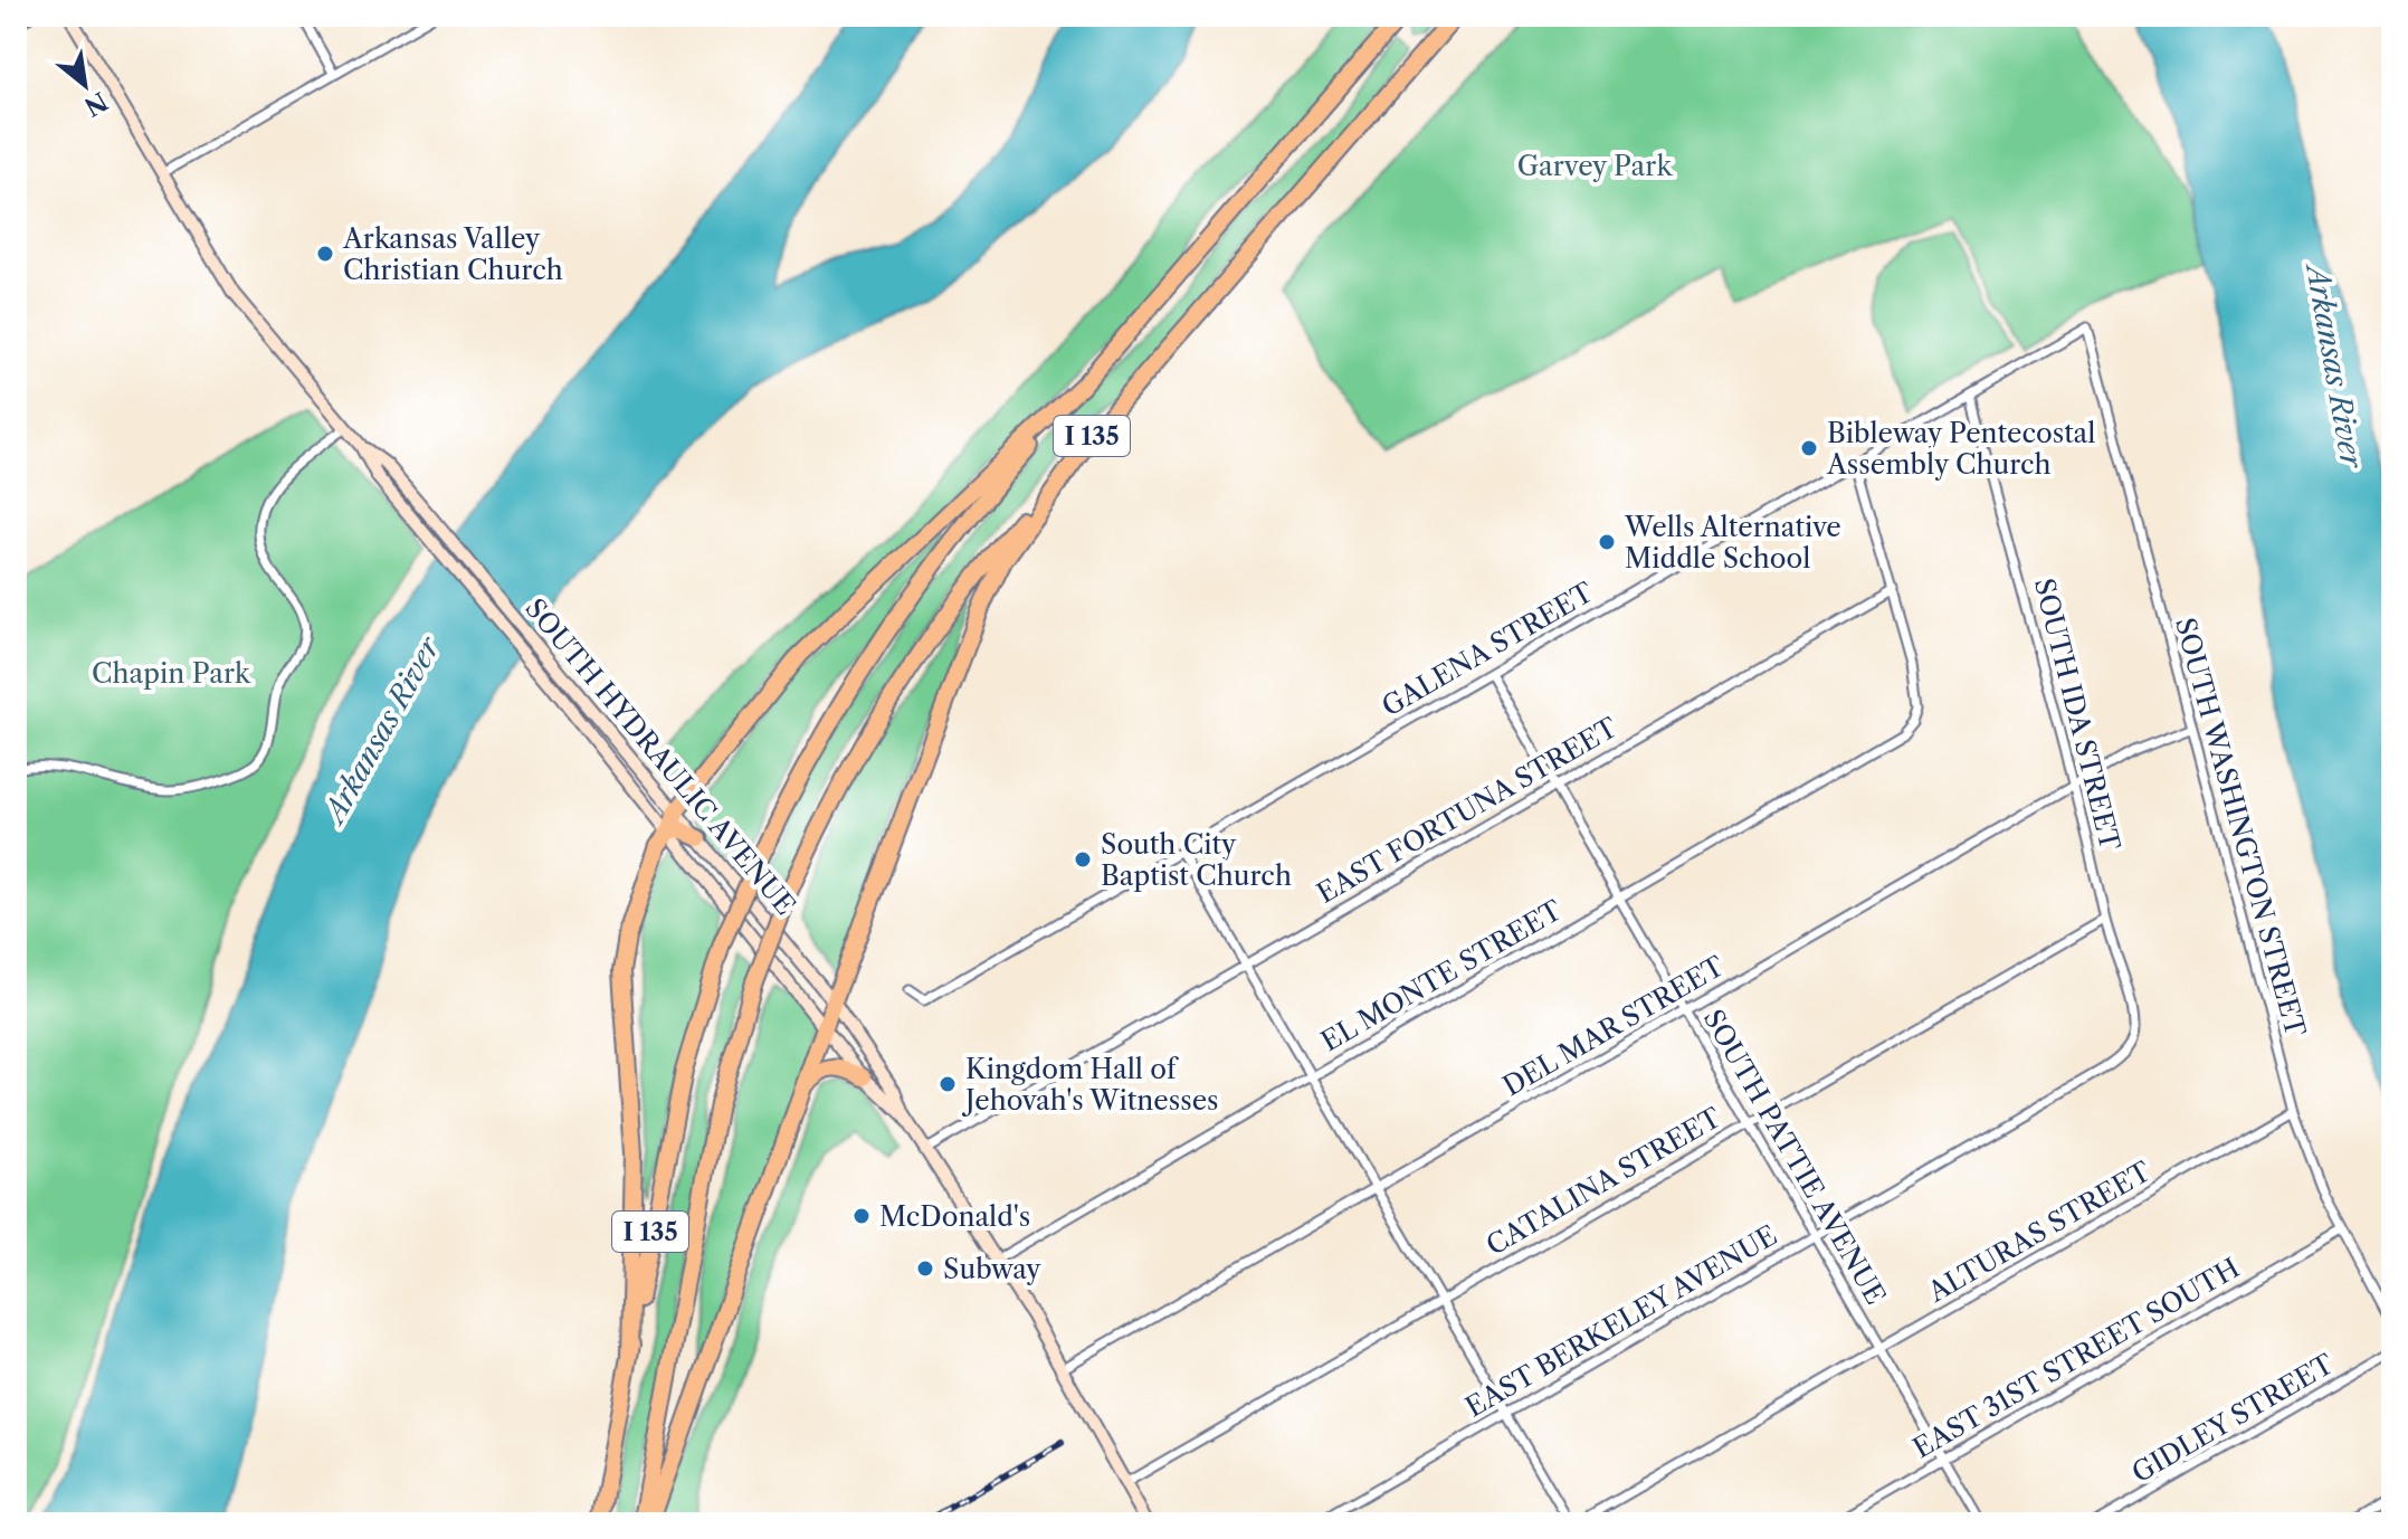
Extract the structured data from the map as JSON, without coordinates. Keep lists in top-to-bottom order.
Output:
{
  "streets": {
    "highway": ["I 135"],
    "street": [
      "GALENA STREET",
      "SOUTH IDA STREET",
      "SOUTH HYDRAULIC AVENUE",
      "EAST FORTUNA STREET",
      "SOUTH WASHINGTON STREET",
      "EL MONTE STREET",
      "DEL MAR STREET",
      "SOUTH PATTIE AVENUE",
      "CATALINA STREET",
      "ALTURAS STREET",
      "EAST BERKELEY AVENUE",
      "EAST 31ST STREET SOUTH",
      "GIDLEY STREET"
    ]
  },
  "crossings": [
    ["GALENA STREET", "SOUTH IDA STREET"],
    ["GALENA STREET", "SOUTH WASHINGTON STREET"],
    ["GALENA STREET", "SOUTH PATTIE AVENUE"],
    ["SOUTH IDA STREET", "DEL MAR STREET"],
    ["SOUTH IDA STREET", "CATALINA STREET"],
    ["SOUTH IDA STREET", "EAST BERKELEY AVENUE"],
    ["SOUTH HYDRAULIC AVENUE", "EAST FORTUNA STREET"],
    ["SOUTH HYDRAULIC AVENUE", "EL MONTE STREET"],
    ["SOUTH HYDRAULIC AVENUE", "DEL MAR STREET"],
    ["SOUTH HYDRAULIC AVENUE", "CATALINA STREET"],
    ["EAST FORTUNA STREET", "EL MONTE STREET"],
    ["EAST FORTUNA STREET", "SOUTH PATTIE AVENUE"],
    ["SOUTH WASHINGTON STREET", "DEL MAR STREET"],
    ["SOUTH WASHINGTON STREET", "ALTURAS STREET"],
    ["SOUTH WASHINGTON STREET", "EAST 31ST STREET SOUTH"],
    ["EL MONTE STREET", "SOUTH PATTIE AVENUE"],
    ["DEL MAR STREET", "SOUTH PATTIE AVENUE"],
    ["SOUTH PATTIE AVENUE", "CATALINA STREET"],
    ["SOUTH PATTIE AVENUE", "ALTURAS STREET"],
    ["SOUTH PATTIE AVENUE", "EAST BERKELEY AVENUE"],
    ["SOUTH PATTIE AVENUE", "EAST 31ST STREET SOUTH"]
  ],
  "water": ["Arkansas River"],
  "parks": ["Garvey Park", "Chapin Park"],
  "places": [
    "Arkansas Valley Christian Church",
    "Bibleway Pentecostal Assembly Church",
    "Wells Alternative Middle School",
    "South City Baptist Church",
    "Kingdom Hall of Jehovah's Witnesses",
    "McDonald's",
    "Subway"
  ],
  "north": "bottom right"
}
